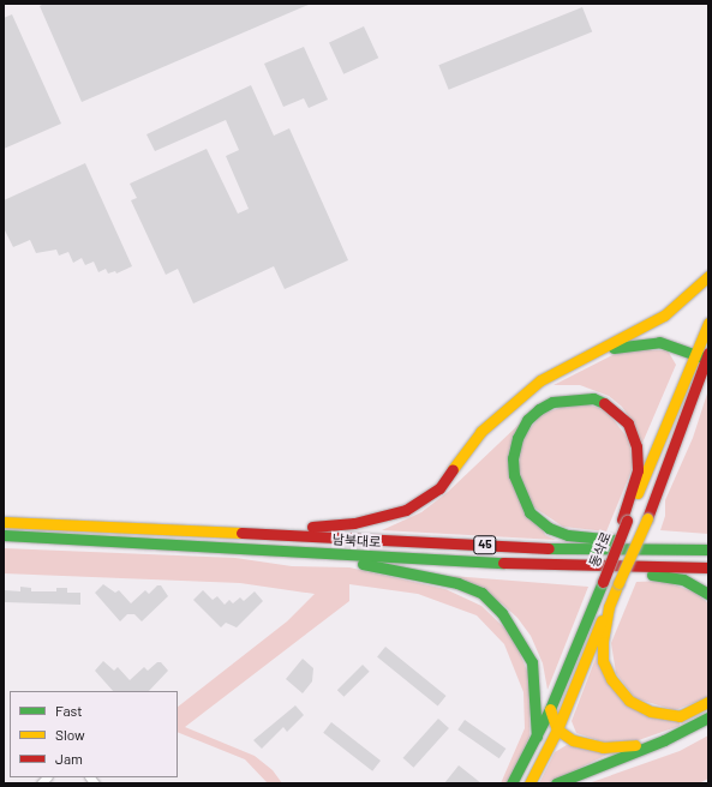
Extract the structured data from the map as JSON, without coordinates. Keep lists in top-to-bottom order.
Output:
{
  "streets": {
    "main road": ["남북대로", "45", "동삭로"]
  },
  "legend": ["Fast", "Slow", "Jam"]
}
